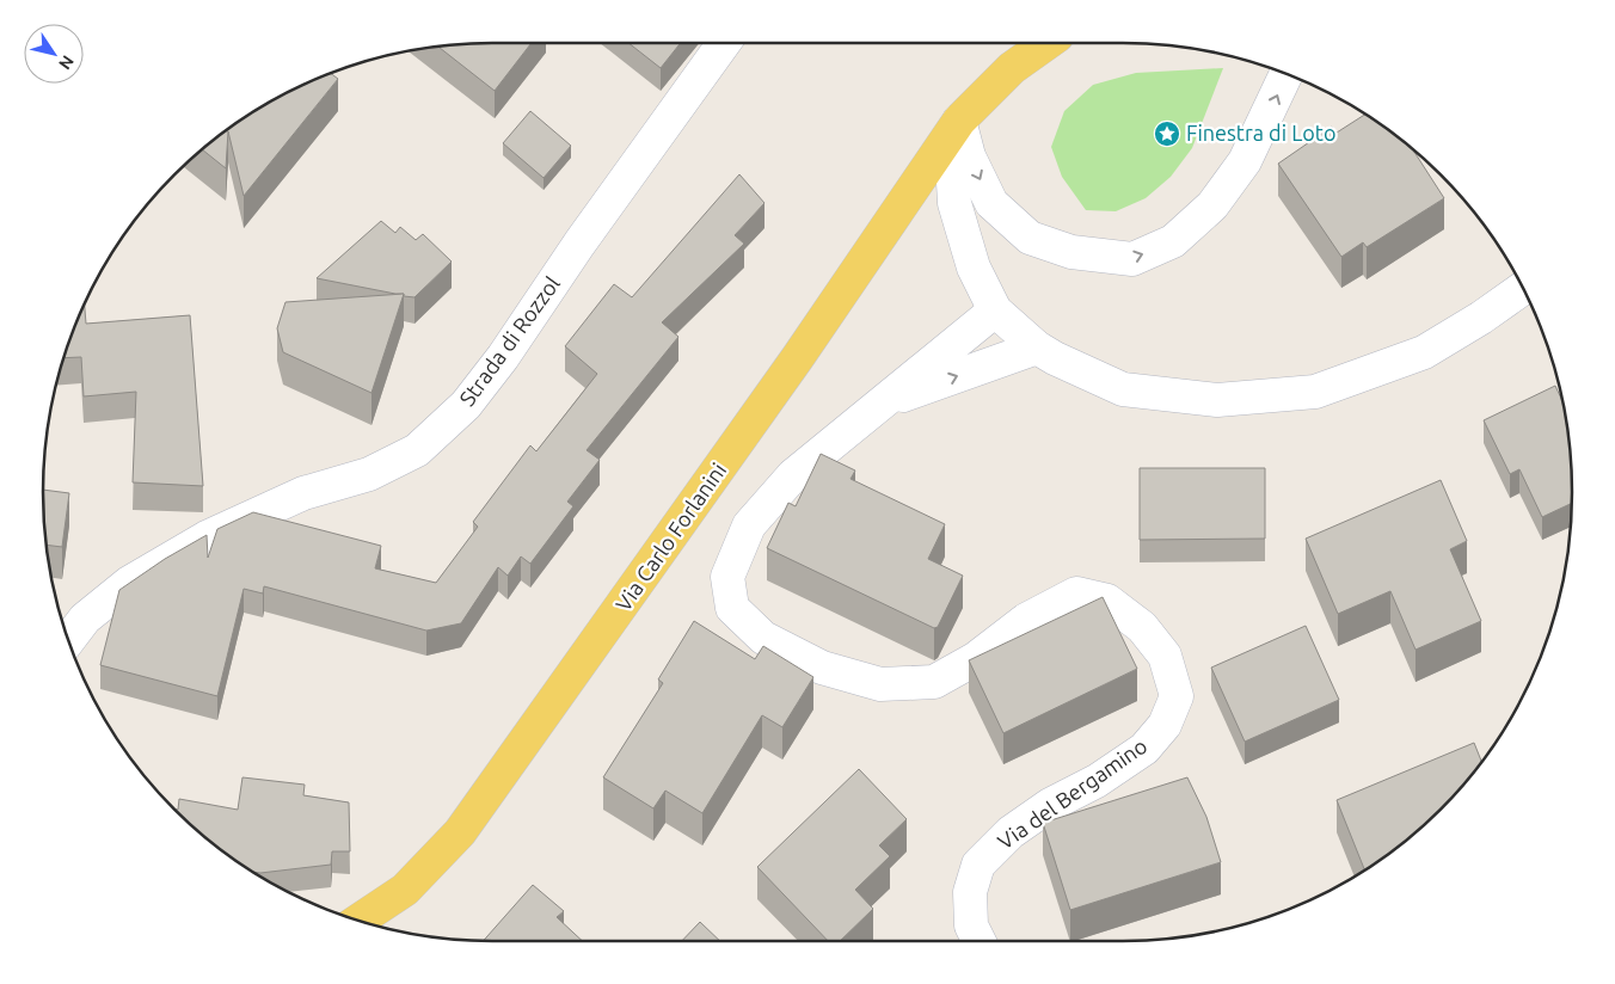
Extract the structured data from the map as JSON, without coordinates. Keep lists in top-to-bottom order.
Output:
{
  "streets": {
    "main road": ["Via Carlo Forlanini"],
    "street": ["Strada di Rozzol", "Via del Bergamino"]
  },
  "places": {
    "place": ["Finestra di Loto"]
  },
  "north": "bottom right"
}
